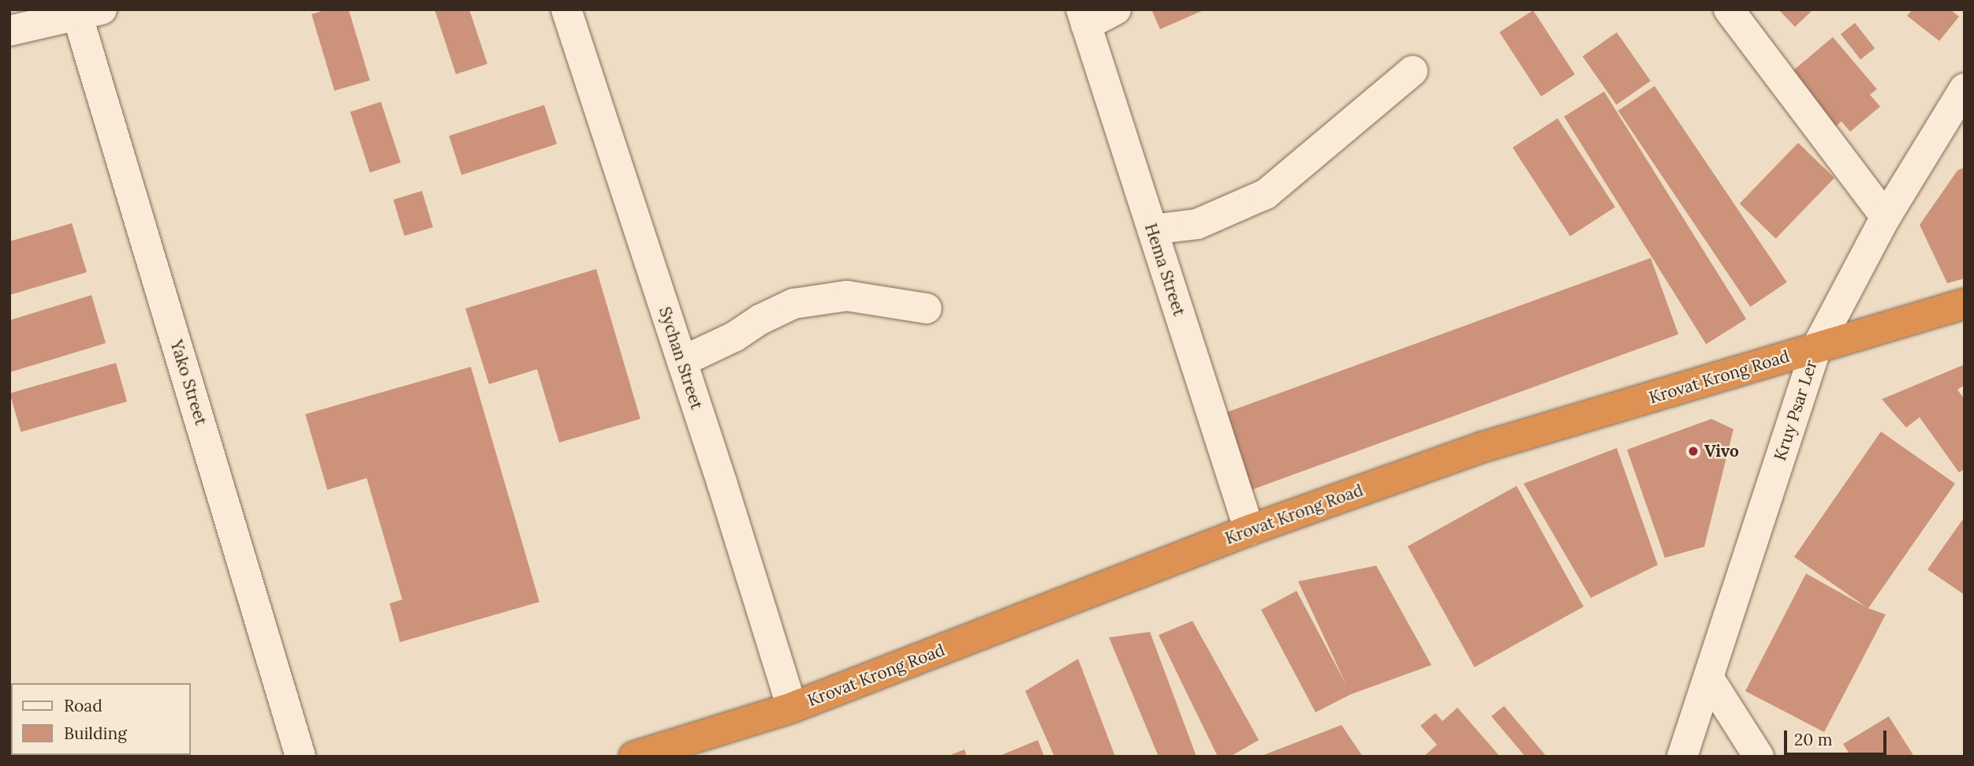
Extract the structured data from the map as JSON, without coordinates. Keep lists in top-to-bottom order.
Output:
{
  "streets": {
    "highway": ["Krovat Krong Road"],
    "street": [
      "Hema Street",
      "Sychan Street",
      "Yako Street",
      "Kruy Psar Ler"
    ]
  },
  "crossings": [
    ["Hema Street", "Krovat Krong Road"],
    ["Sychan Street", "Krovat Krong Road"],
    ["Krovat Krong Road", "Kruy Psar Ler"]
  ],
  "places": ["Vivo"],
  "legend": ["Road", "Building"],
  "scale_bar": "20 m"
}
